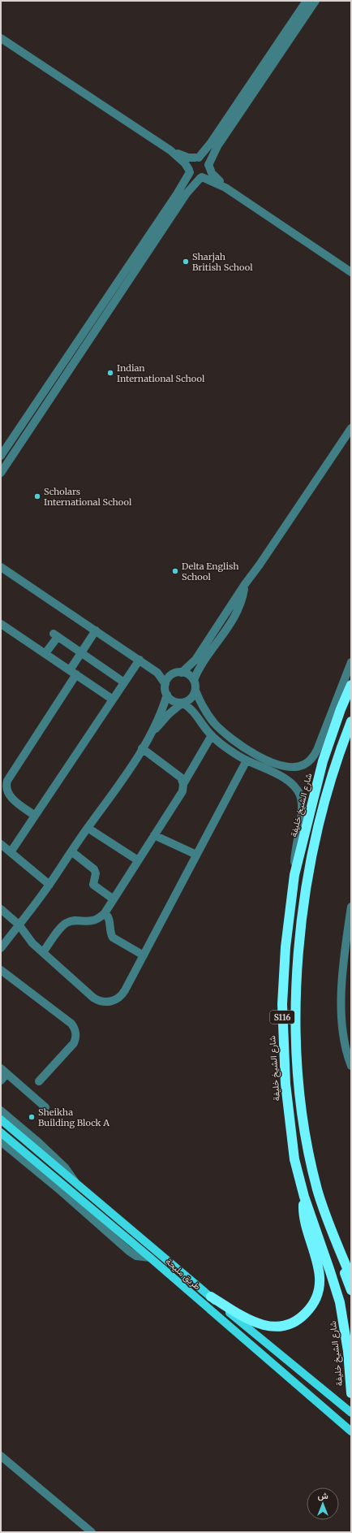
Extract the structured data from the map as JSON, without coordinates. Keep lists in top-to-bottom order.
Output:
{
  "streets": {
    "highway": ["شارع الشيخ خليفة", "S116"],
    "main road": ["طريق مليحة"]
  },
  "places": [
    "Sharjah British School",
    "Indian International School",
    "Scholars International School",
    "Delta English School",
    "Sheikha Building Block A"
  ],
  "north": "top"
}
